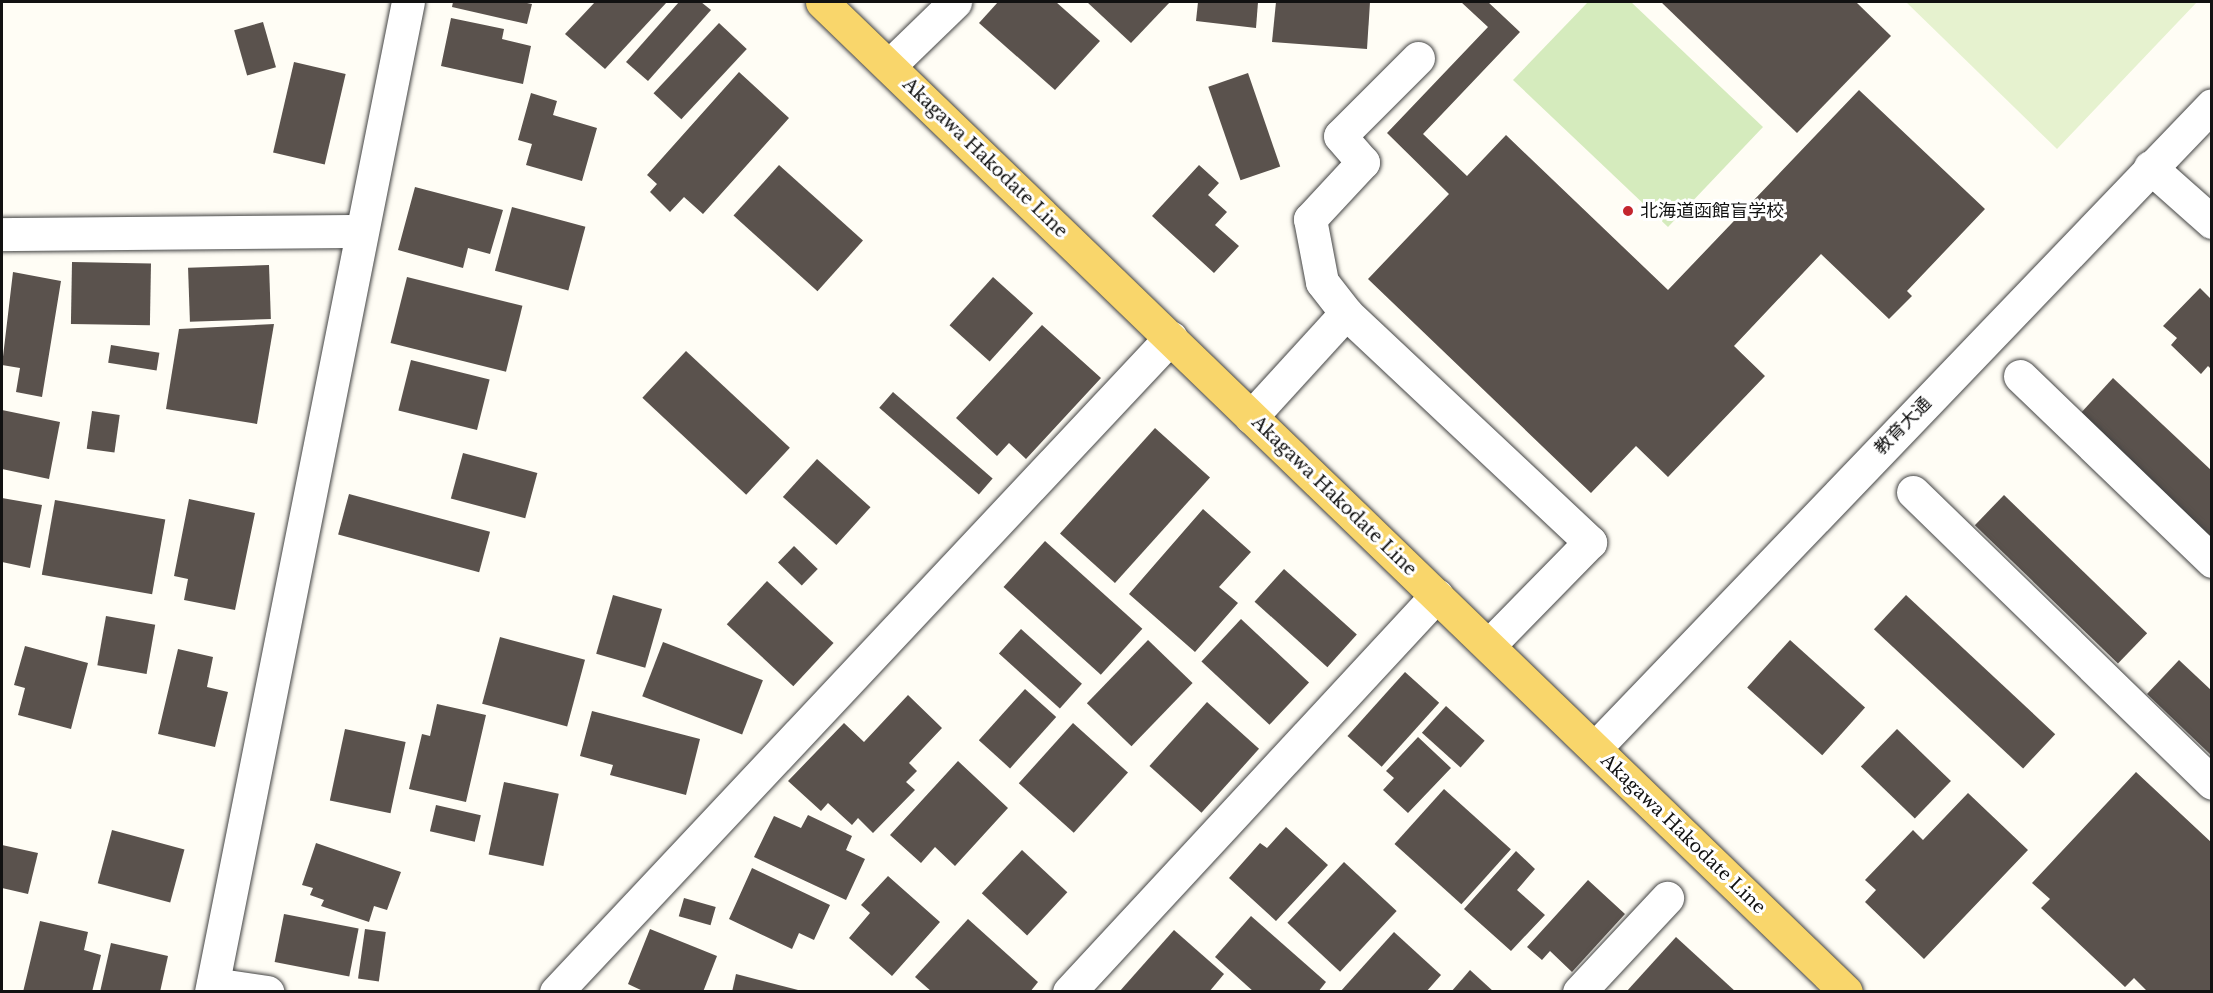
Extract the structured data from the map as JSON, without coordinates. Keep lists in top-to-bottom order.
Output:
{
  "streets": {
    "main road": ["Akagawa Hakodate Line"],
    "street": ["教育大通"]
  },
  "crossings": [
    ["Akagawa Hakodate Line", "教育大通"]
  ],
  "places": ["北海道函館盲学校"]
}
